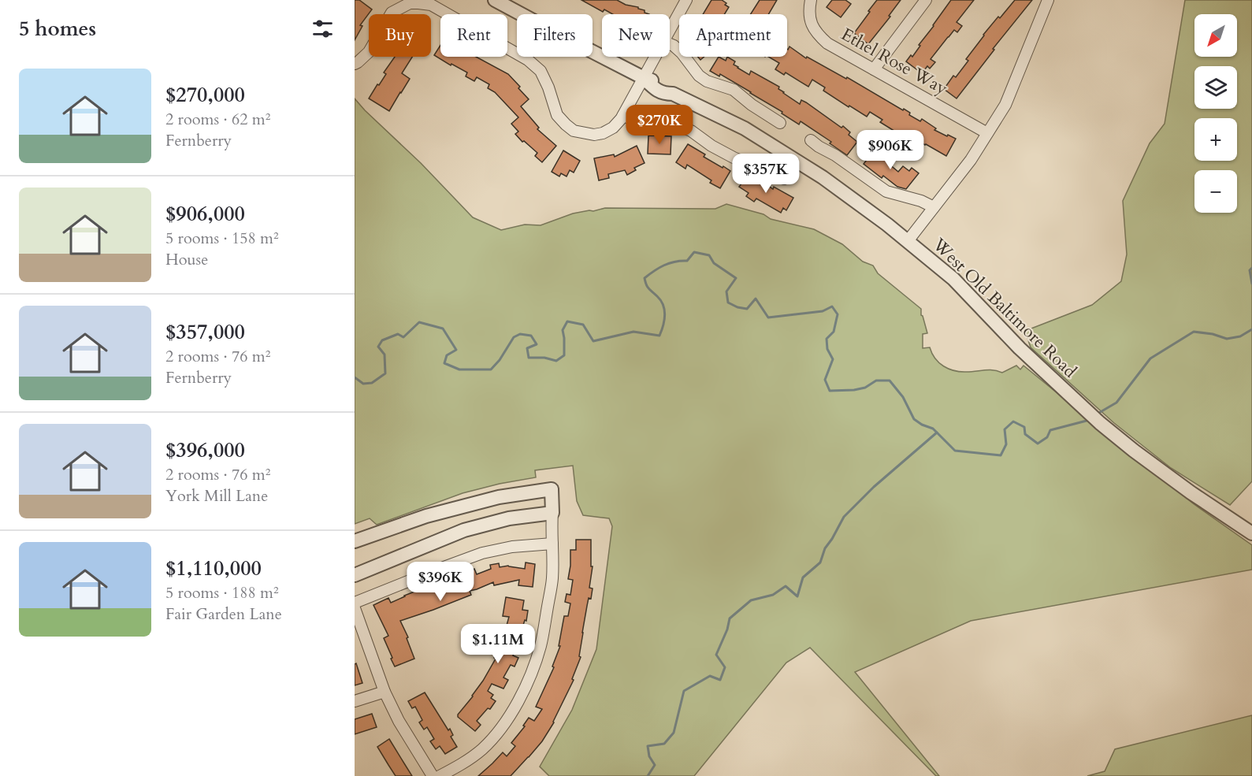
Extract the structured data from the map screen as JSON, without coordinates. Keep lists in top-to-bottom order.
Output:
{
  "streets": {
    "street": ["Ethel Rose Way", "West Old Baltimore Road"]
  },
  "north": "bottom left",
  "page": {
    "heading": "5 homes",
    "map_buttons": ["+", "−"],
    "chip": [
      "Buy",
      "Rent",
      "Filters",
      "New",
      "Apartment"
    ],
    "list": [
      {
        "name": "$270,000",
        "note": "2 rooms · 62 m² · Fernberry"
      },
      {
        "name": "$906,000",
        "note": "5 rooms · 158 m² · House"
      },
      {
        "name": "$357,000",
        "note": "2 rooms · 76 m² · Fernberry"
      },
      {
        "name": "$396,000",
        "note": "2 rooms · 76 m² · York Mill Lane"
      },
      {
        "name": "$1,110,000",
        "note": "5 rooms · 188 m² · Fair Garden Lane"
      }
    ],
    "price": [
      "$270K",
      "$906K",
      "$357K",
      "$396K",
      "$1.11M"
    ]
  }
}
